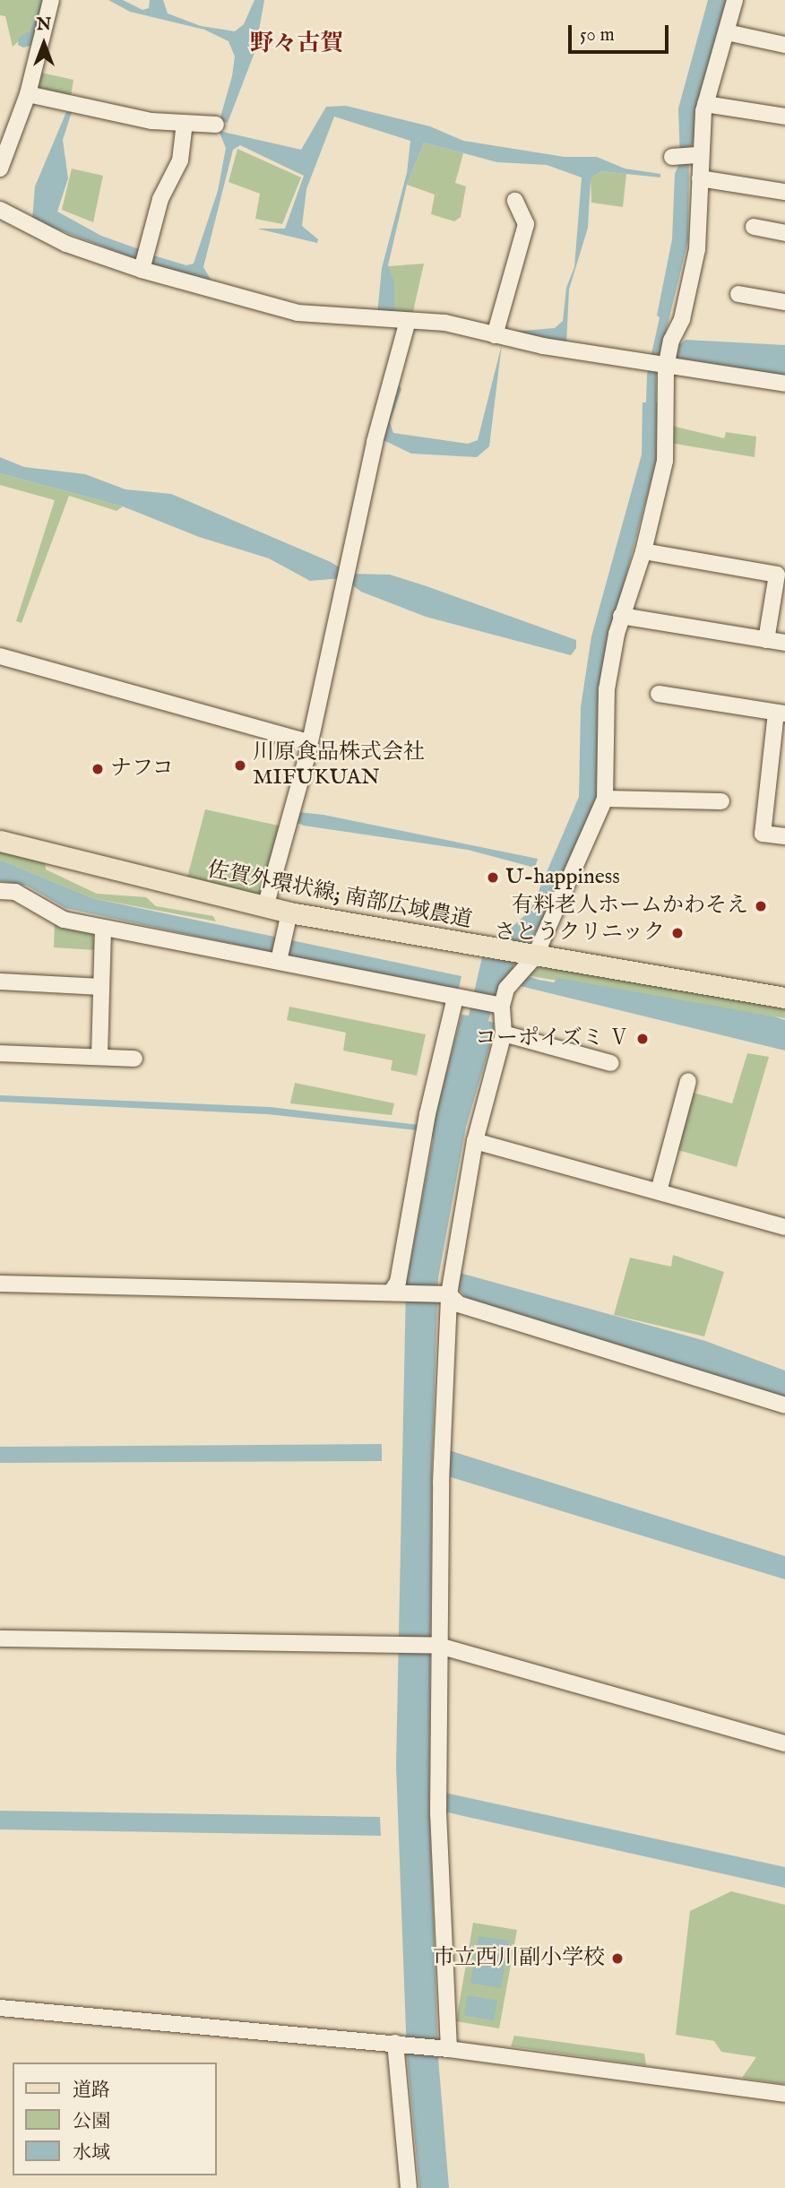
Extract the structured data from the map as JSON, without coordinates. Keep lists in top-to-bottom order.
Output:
{
  "streets": {
    "main road": ["佐賀外環状線; 南部広域農道"]
  },
  "districts": ["野々古賀"],
  "places": [
    "川原食品株式会社 MIFUKUAN",
    "ナフコ",
    "U-happiness",
    "有料老人ホームかわそえ",
    "さとうクリニック",
    "コーポイズミ Ⅴ",
    "市立西川副小学校"
  ],
  "legend": ["道路", "公園", "水域"],
  "scale_bar": "50 m",
  "north": "top"
}
